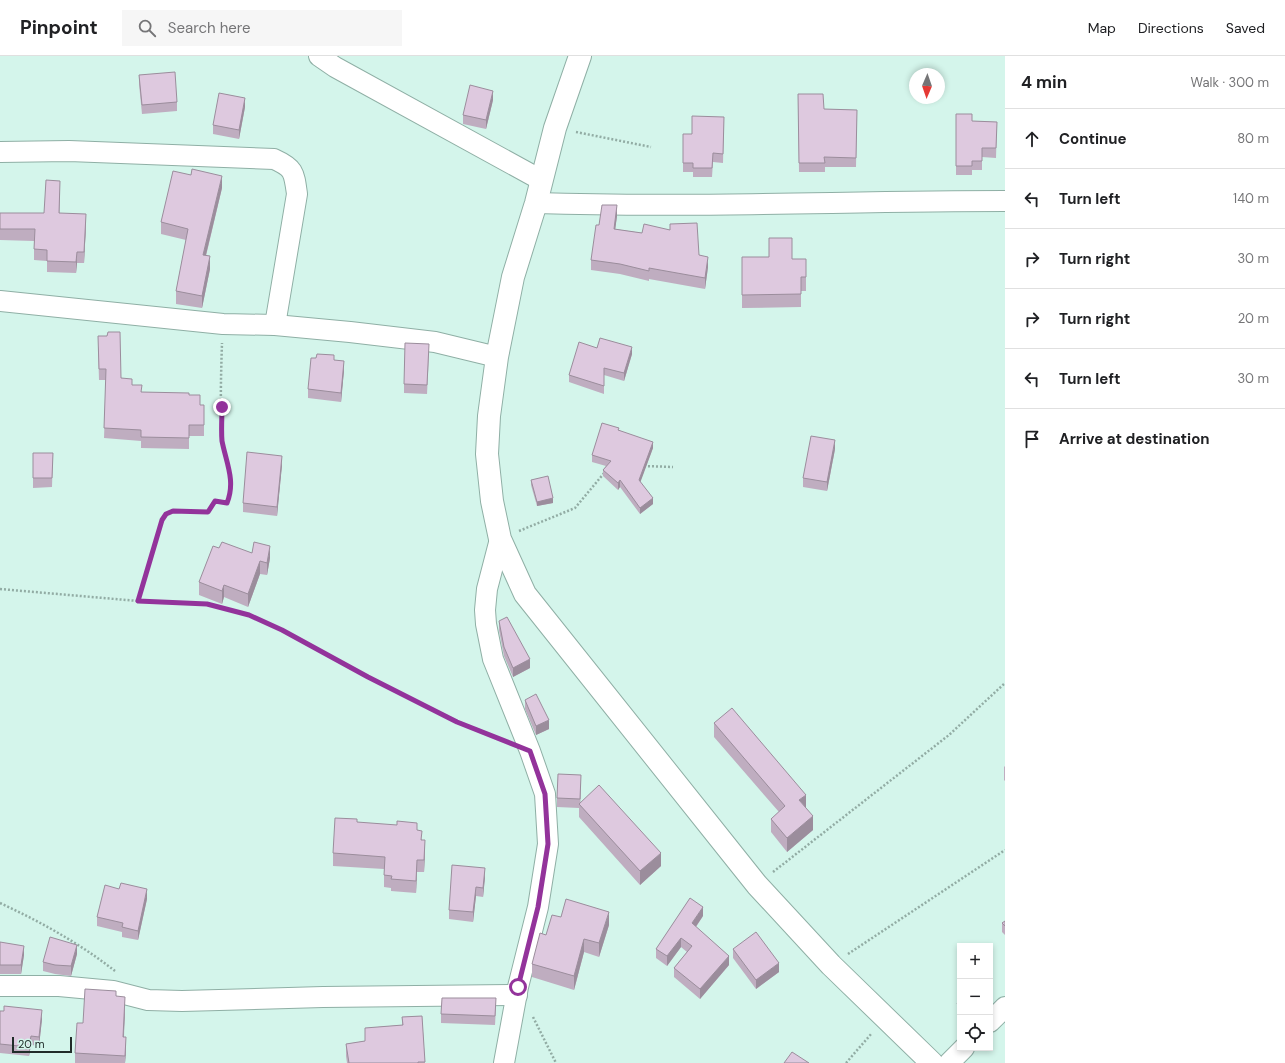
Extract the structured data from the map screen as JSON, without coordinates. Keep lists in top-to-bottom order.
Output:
{
  "scale_bar": "20 m",
  "north": "bottom",
  "page": {
    "header": "Pinpoint",
    "search": "Search here",
    "nav": ["Map", "Directions", "Saved"],
    "heading": ["4 min", "Walk · 300 m"],
    "list": [
      ["Continue", "80 m"],
      ["Turn left", "140 m"],
      ["Turn right", "30 m"],
      ["Turn right", "20 m"],
      ["Turn left", "30 m"],
      "Arrive at destination"
    ],
    "map_buttons": ["+", "−"],
    "scale": "20 m"
  }
}
